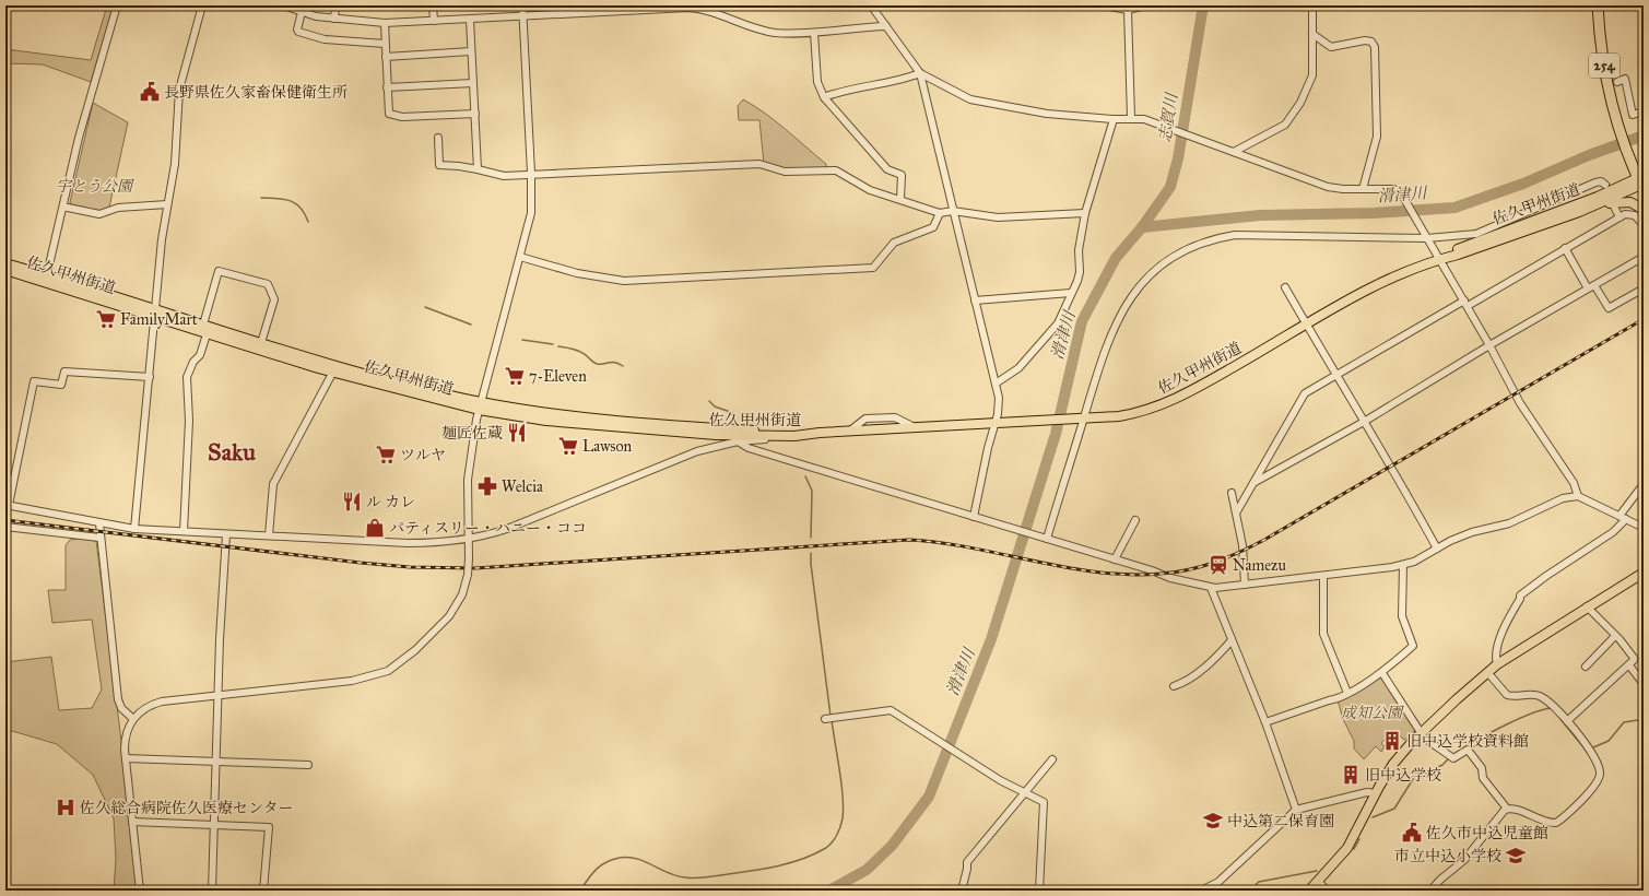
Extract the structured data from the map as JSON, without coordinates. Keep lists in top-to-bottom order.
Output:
{
  "streets": {
    "highway": ["254"],
    "main road": ["佐久甲州街道"]
  },
  "crossings": [
    ["254", "佐久甲州街道"]
  ],
  "districts": ["Saku"],
  "water": ["志賀川", "滑津川"],
  "parks": ["宇とう公園", "成知公園"],
  "places": {
    "public building": ["長野県佐久家畜保健衛生所", "佐久市中込児童館"],
    "supermarket": [
      "FamilyMart",
      "7-Eleven",
      "Lawson",
      "ツルヤ"
    ],
    "restaurant": ["麺匠佐蔵", "ル カレ"],
    "pharmacy": ["Welcia"],
    "shop": ["パティスリー・ハニー・ココ"],
    "station": ["Namezu"],
    "building": ["旧中込学校資料館", "旧中込学校"],
    "hospital": ["佐久総合病院佐久医療センター"],
    "school or university": ["中込第二保育園", "市立中込小学校"]
  }
}
